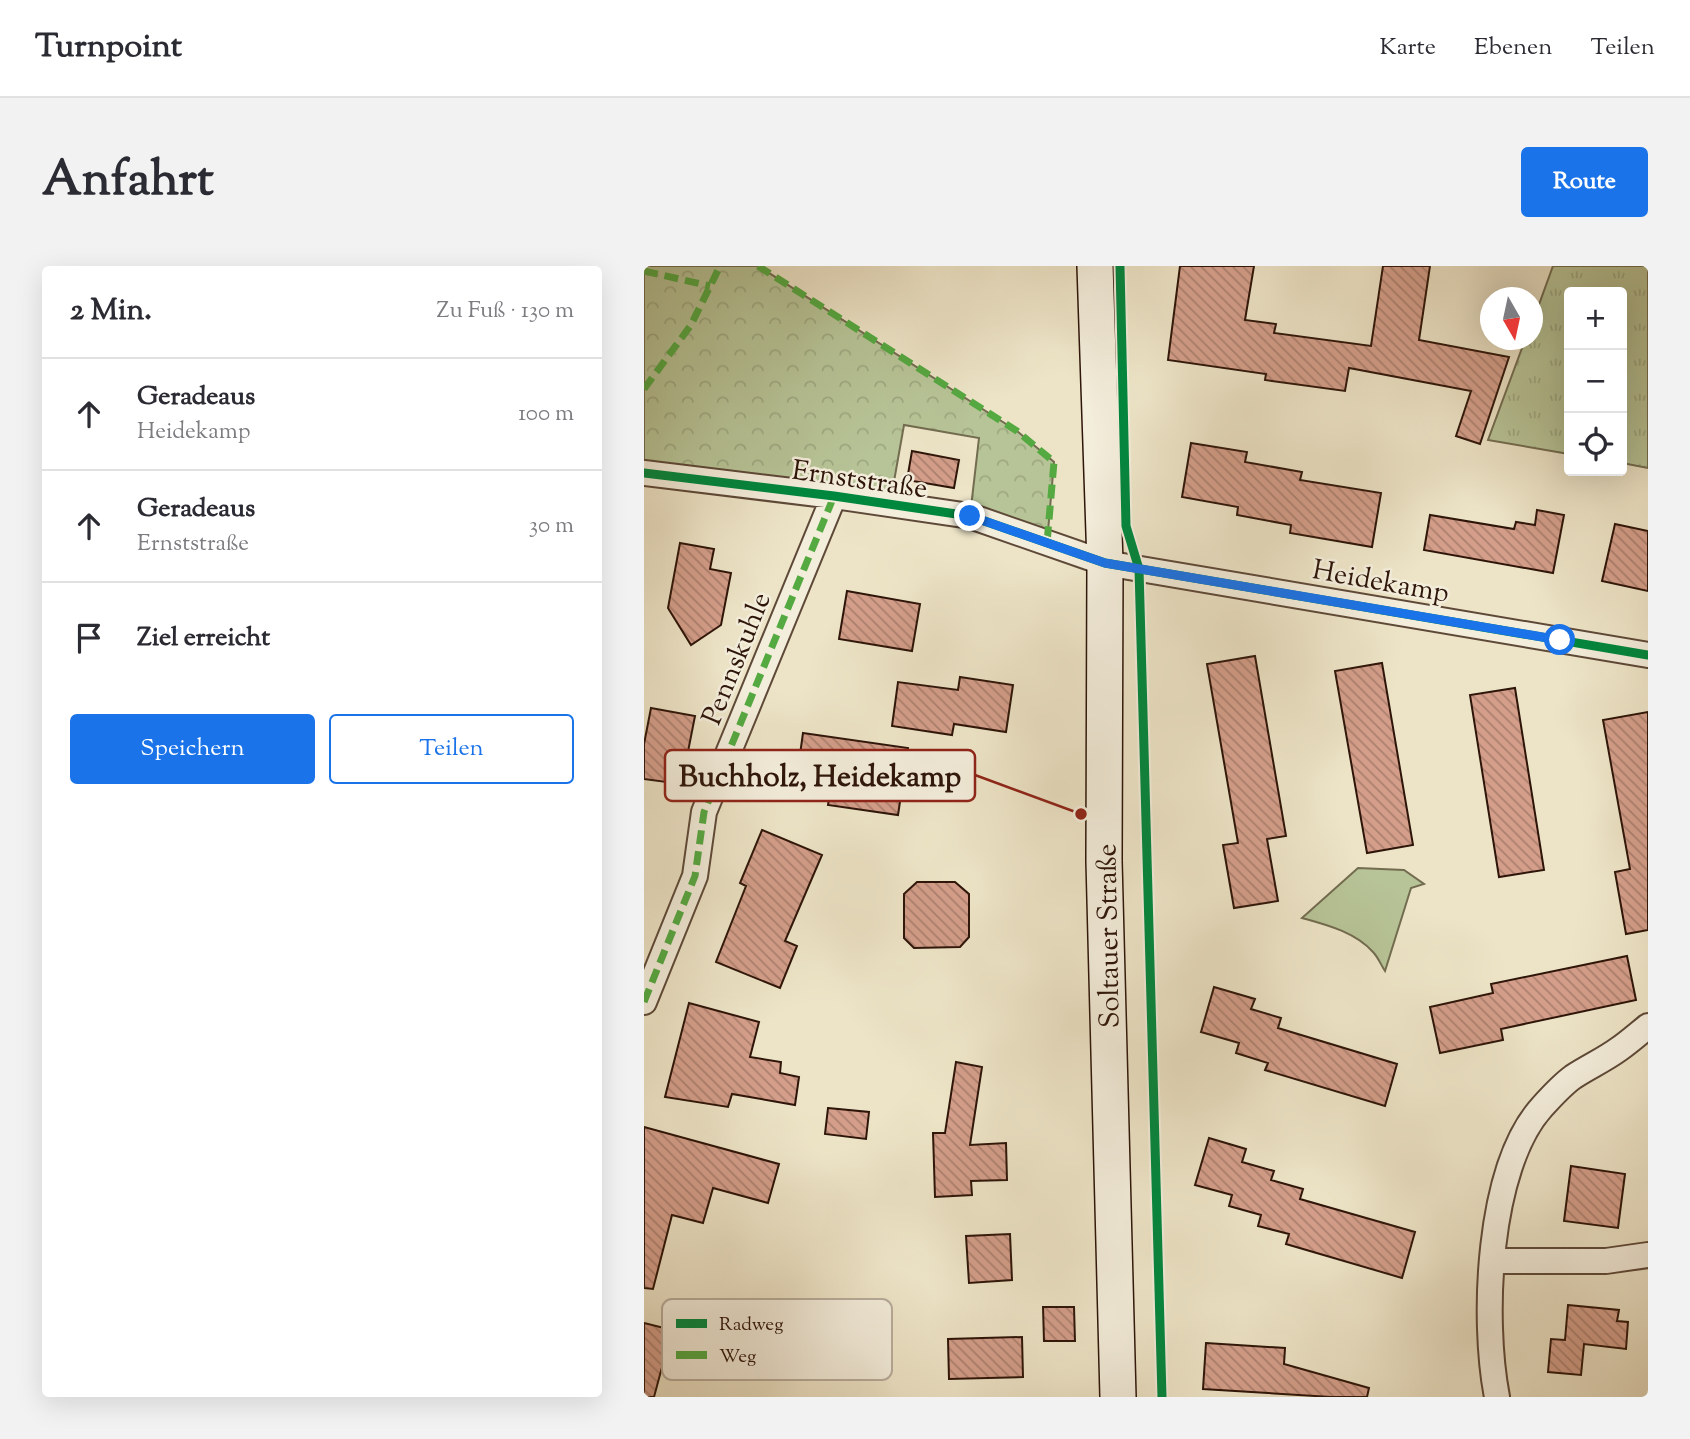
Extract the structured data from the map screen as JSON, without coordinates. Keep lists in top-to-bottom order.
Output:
{
  "streets": {
    "main road": ["Soltauer Straße"],
    "street": ["Ernststraße", "Heidekamp", "Pennskuhle"]
  },
  "crossings": [
    ["Ernststraße", "Heidekamp"],
    ["Ernststraße", "Pennskuhle"],
    ["Ernststraße", "Soltauer Straße"],
    ["Heidekamp", "Soltauer Straße"]
  ],
  "places": ["Buchholz, Heidekamp"],
  "legend": ["Radweg", "Weg"],
  "north": "bottom",
  "page": {
    "header": "Turnpoint",
    "nav": ["Karte", "Ebenen", "Teilen"],
    "title": "Anfahrt",
    "buttons": [
      "Route",
      ["Speichern", "Teilen"]
    ],
    "heading": ["2 Min.", "Zu Fuß · 130 m"],
    "map_buttons": ["+", "−"],
    "list": [
      ["Geradeaus", "Heidekamp", "100 m"],
      ["Geradeaus", "Ernststraße", "30 m"],
      "Ziel erreicht"
    ]
  }
}
